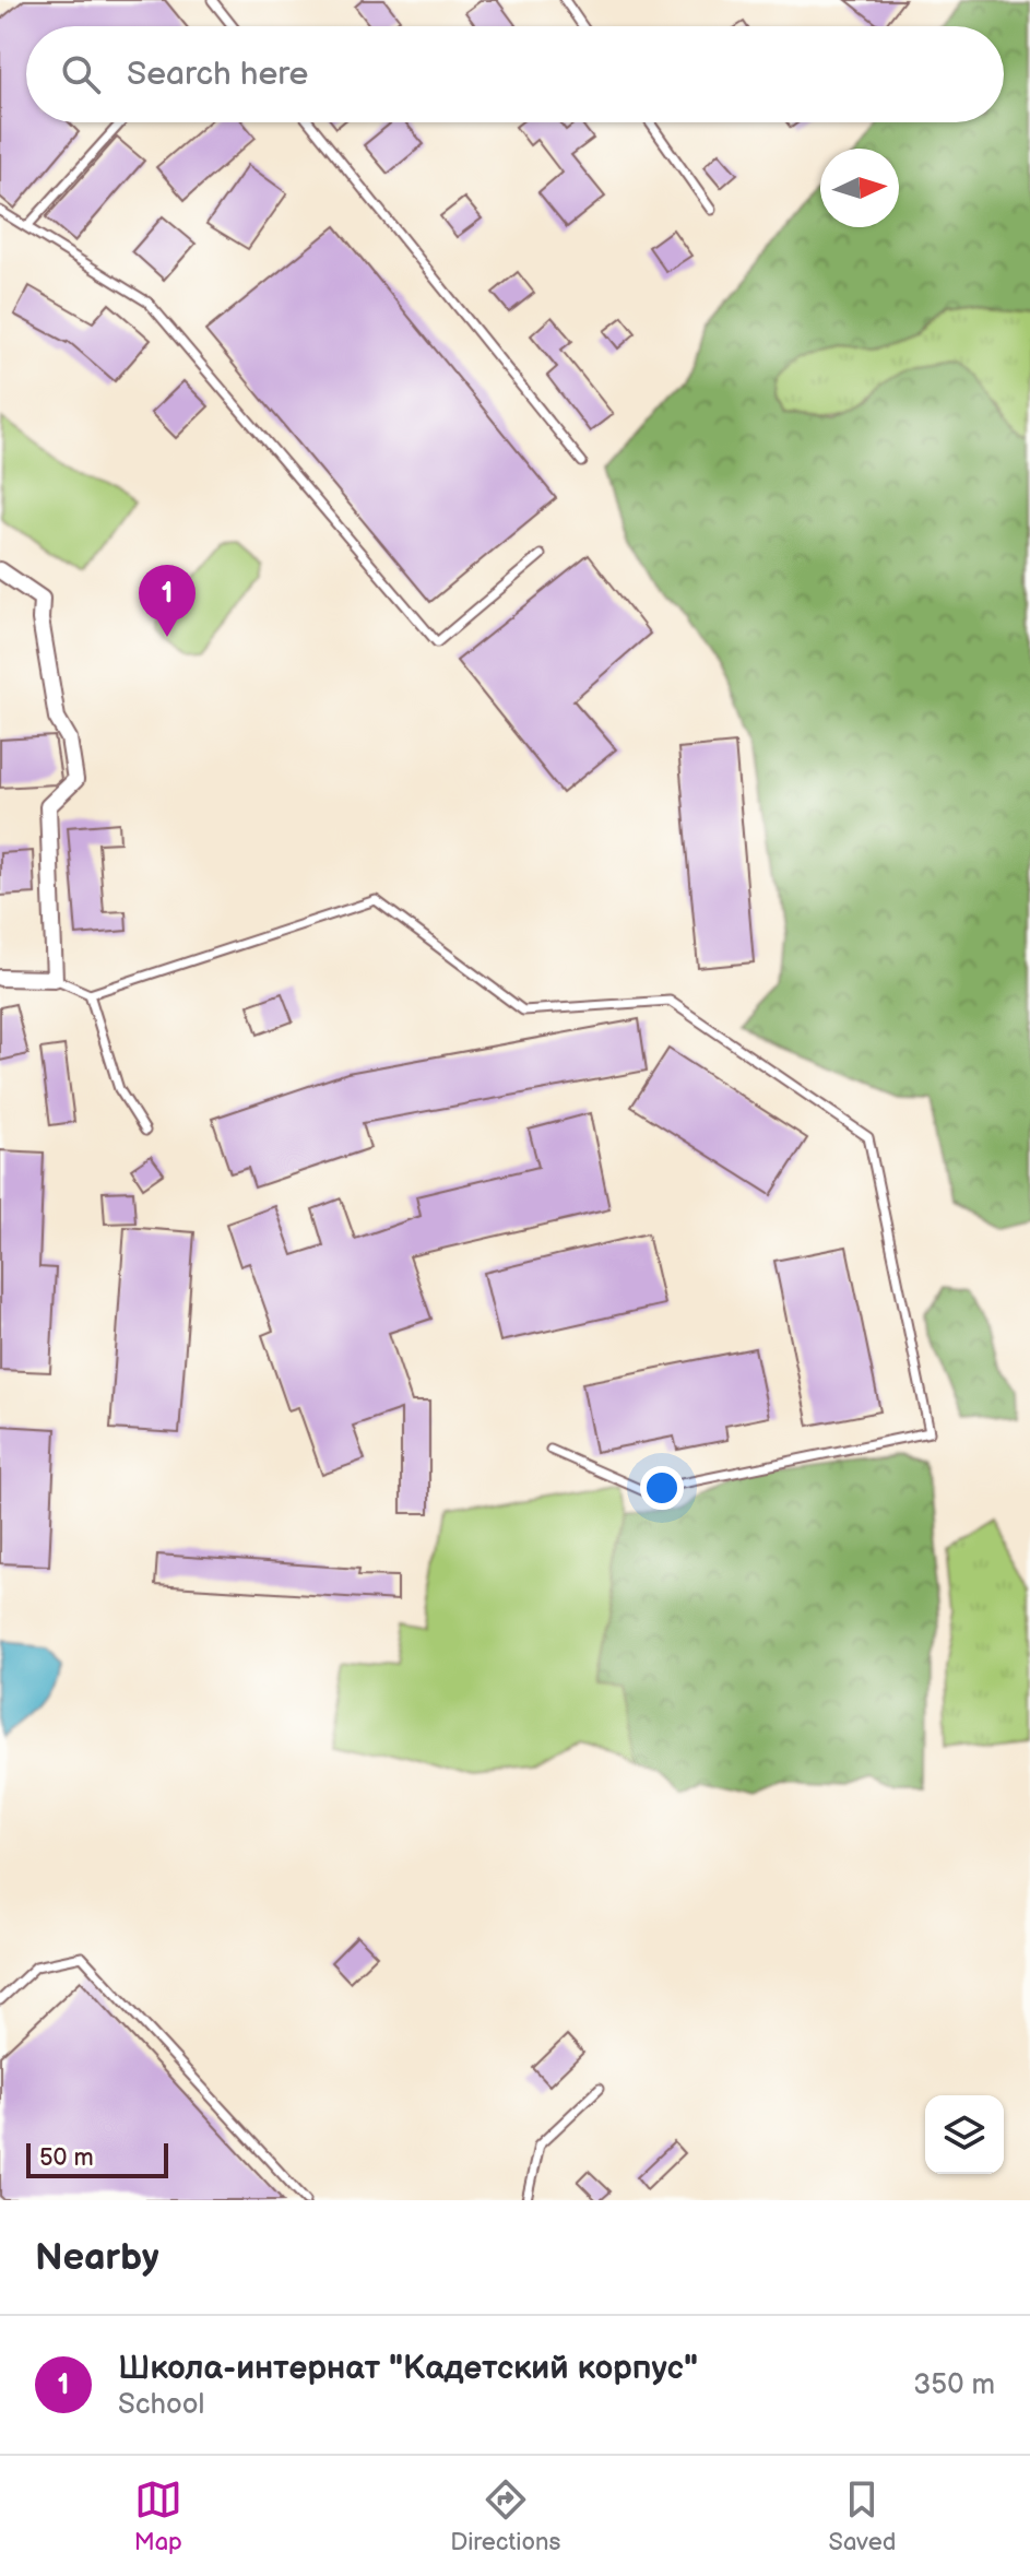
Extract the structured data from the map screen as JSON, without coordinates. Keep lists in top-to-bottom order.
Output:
{
  "scale_bar": "50 m",
  "north": "right",
  "page": {
    "search": "Search here",
    "pins": "1",
    "scale": "50 m",
    "heading": "Nearby",
    "list": [
      {
        "mark": "1",
        "name": "Школа-интернат \"Кадетский корпус\"",
        "note": "School",
        "value": "350 m"
      }
    ],
    "nav": ["Map", "Directions", "Saved"]
  }
}
